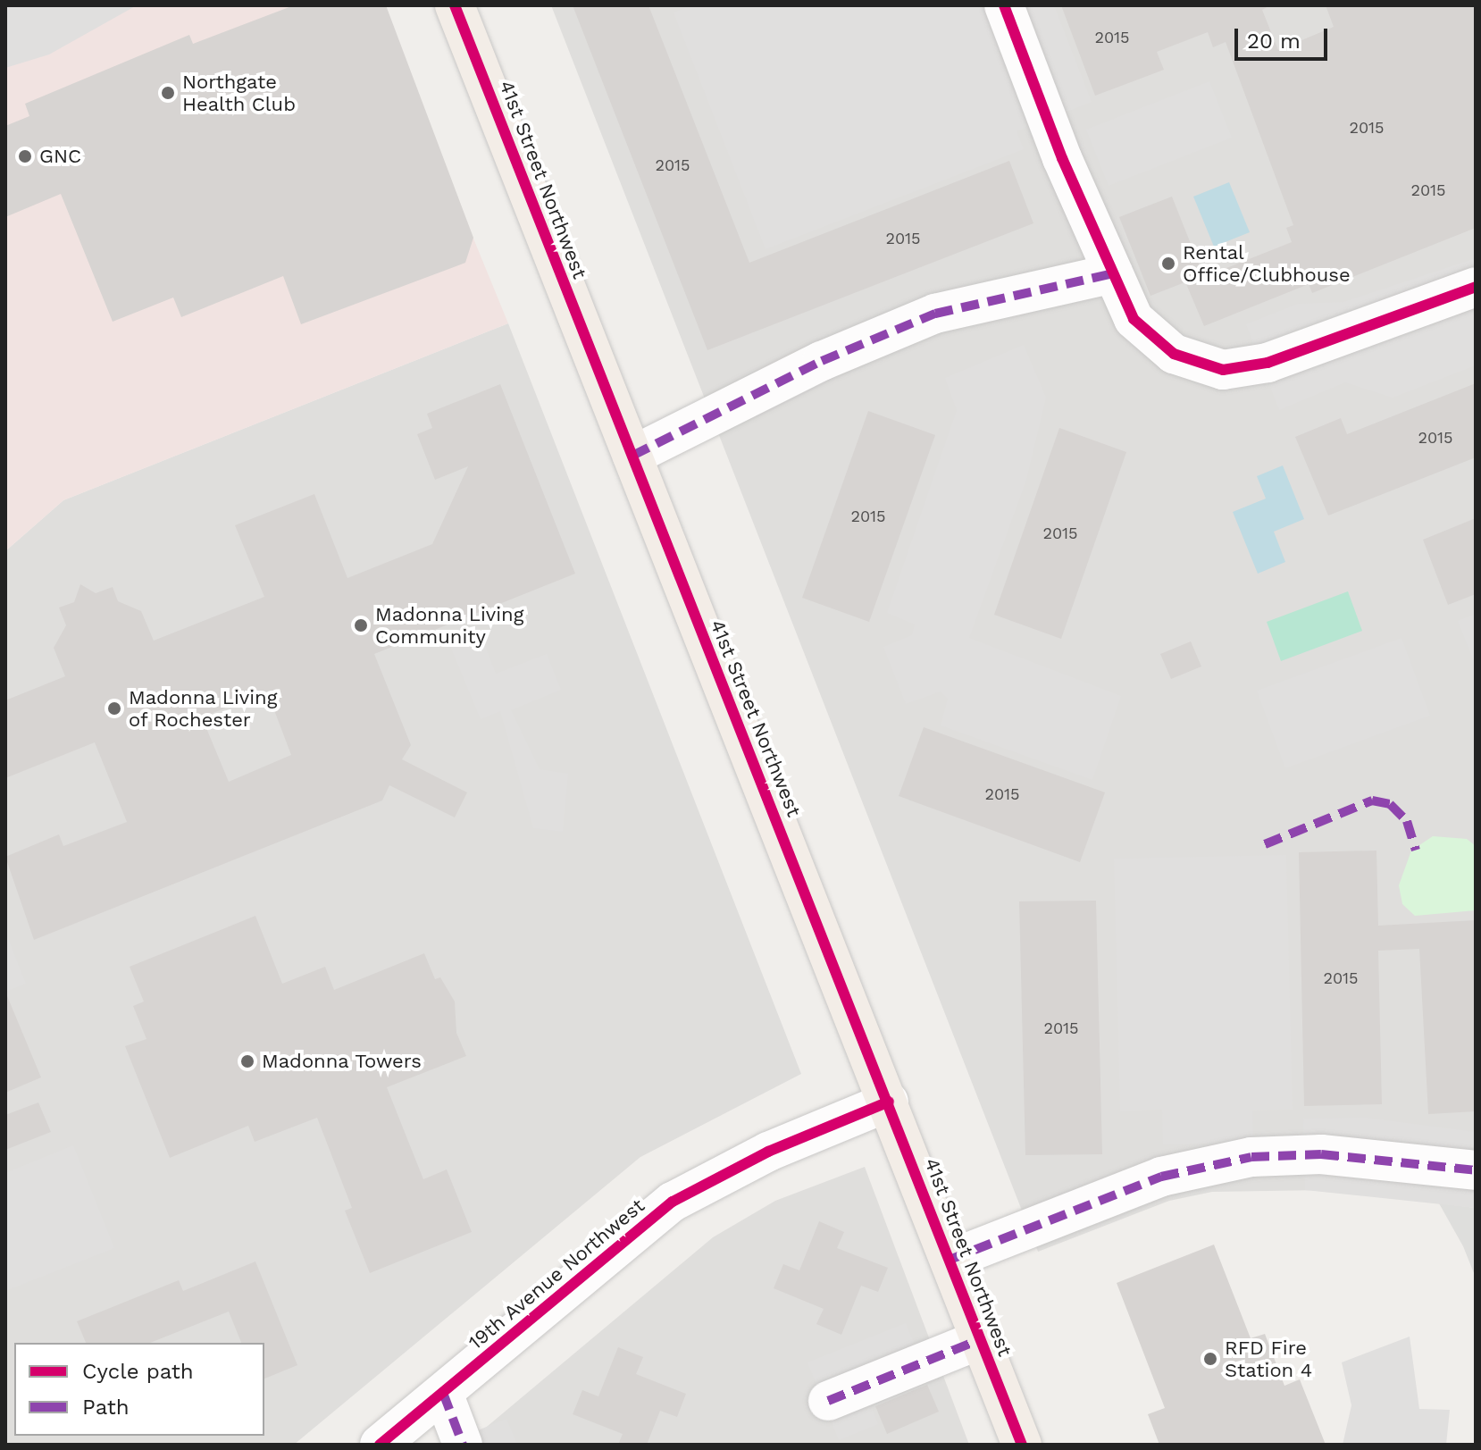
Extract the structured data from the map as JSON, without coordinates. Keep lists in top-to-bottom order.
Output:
{
  "streets": {
    "main road": ["41st Street Northwest"],
    "street": ["19th Avenue Northwest"]
  },
  "crossings": [
    ["41st Street Northwest", "19th Avenue Northwest"]
  ],
  "places": [
    "Northgate Health Club",
    "GNC",
    "Rental Office/Clubhouse",
    "Madonna Living Community",
    "Madonna Living of Rochester",
    "Madonna Towers",
    "RFD Fire Station 4"
  ],
  "house_numbers": [
    "2015",
    "2015",
    "2015",
    "2015",
    "2015",
    "2015",
    "2015",
    "2015",
    "2015",
    "2015",
    "2015"
  ],
  "legend": ["Cycle path", "Path"],
  "scale_bar": "20 m"
}
